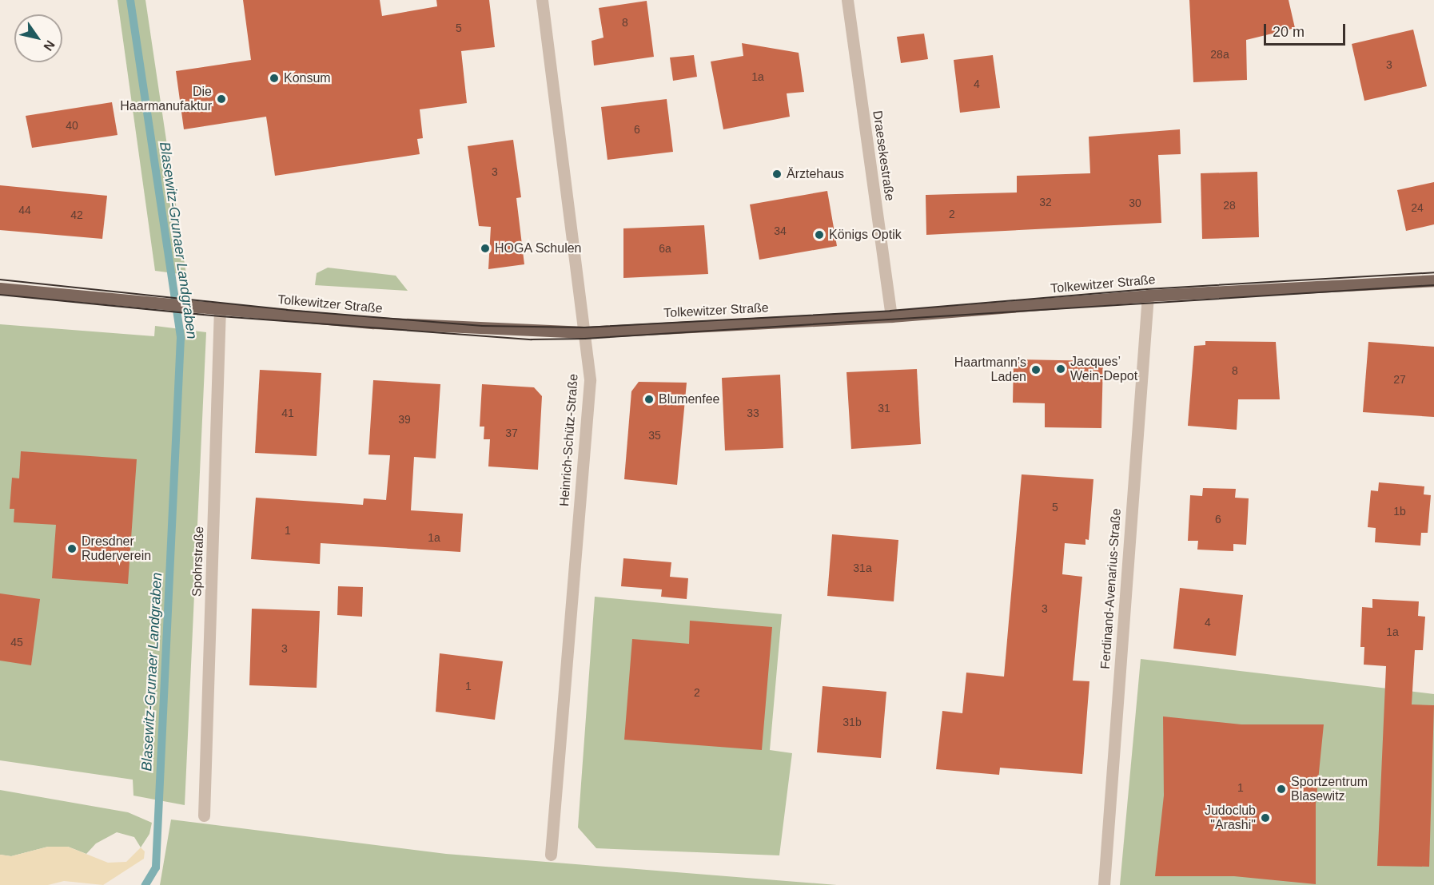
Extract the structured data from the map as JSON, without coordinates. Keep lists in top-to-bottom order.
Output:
{
  "streets": {
    "main road": ["Tolkewitzer Straße"],
    "street": [
      "Draesekestraße",
      "Heinrich-Schütz-Straße",
      "Spohrstraße",
      "Ferdinand-Avenarius-Straße"
    ]
  },
  "crossings": [
    ["Draesekestraße", "Tolkewitzer Straße"],
    ["Tolkewitzer Straße", "Heinrich-Schütz-Straße"],
    ["Tolkewitzer Straße", "Spohrstraße"],
    ["Tolkewitzer Straße", "Ferdinand-Avenarius-Straße"]
  ],
  "water": ["Blasewitz‐Grunaer Landgraben"],
  "places": [
    "Konsum",
    "Die Haarmanufaktur",
    "Ärztehaus",
    "Königs Optik",
    "HOGA Schulen",
    "Jacques’ Wein-Depot",
    "Haartmann's Laden",
    "Blumenfee",
    "Dresdner Ruderverein",
    "Sportzentrum Blasewitz",
    "Judoclub \"Arashi\""
  ],
  "house_numbers": [
    "8",
    "5",
    "28a",
    "3",
    "1a",
    "4",
    "40",
    "6",
    "3",
    "32",
    "30",
    "28",
    "24",
    "44",
    "2",
    "42",
    "34",
    "6a",
    "8",
    "27",
    "31",
    "41",
    "33",
    "39",
    "37",
    "35",
    "5",
    "1b",
    "6",
    "1",
    "1a",
    "31a",
    "3",
    "4",
    "1a",
    "45",
    "3",
    "1",
    "2",
    "31b",
    "1"
  ],
  "scale_bar": "20 m",
  "north": "bottom right"
}
